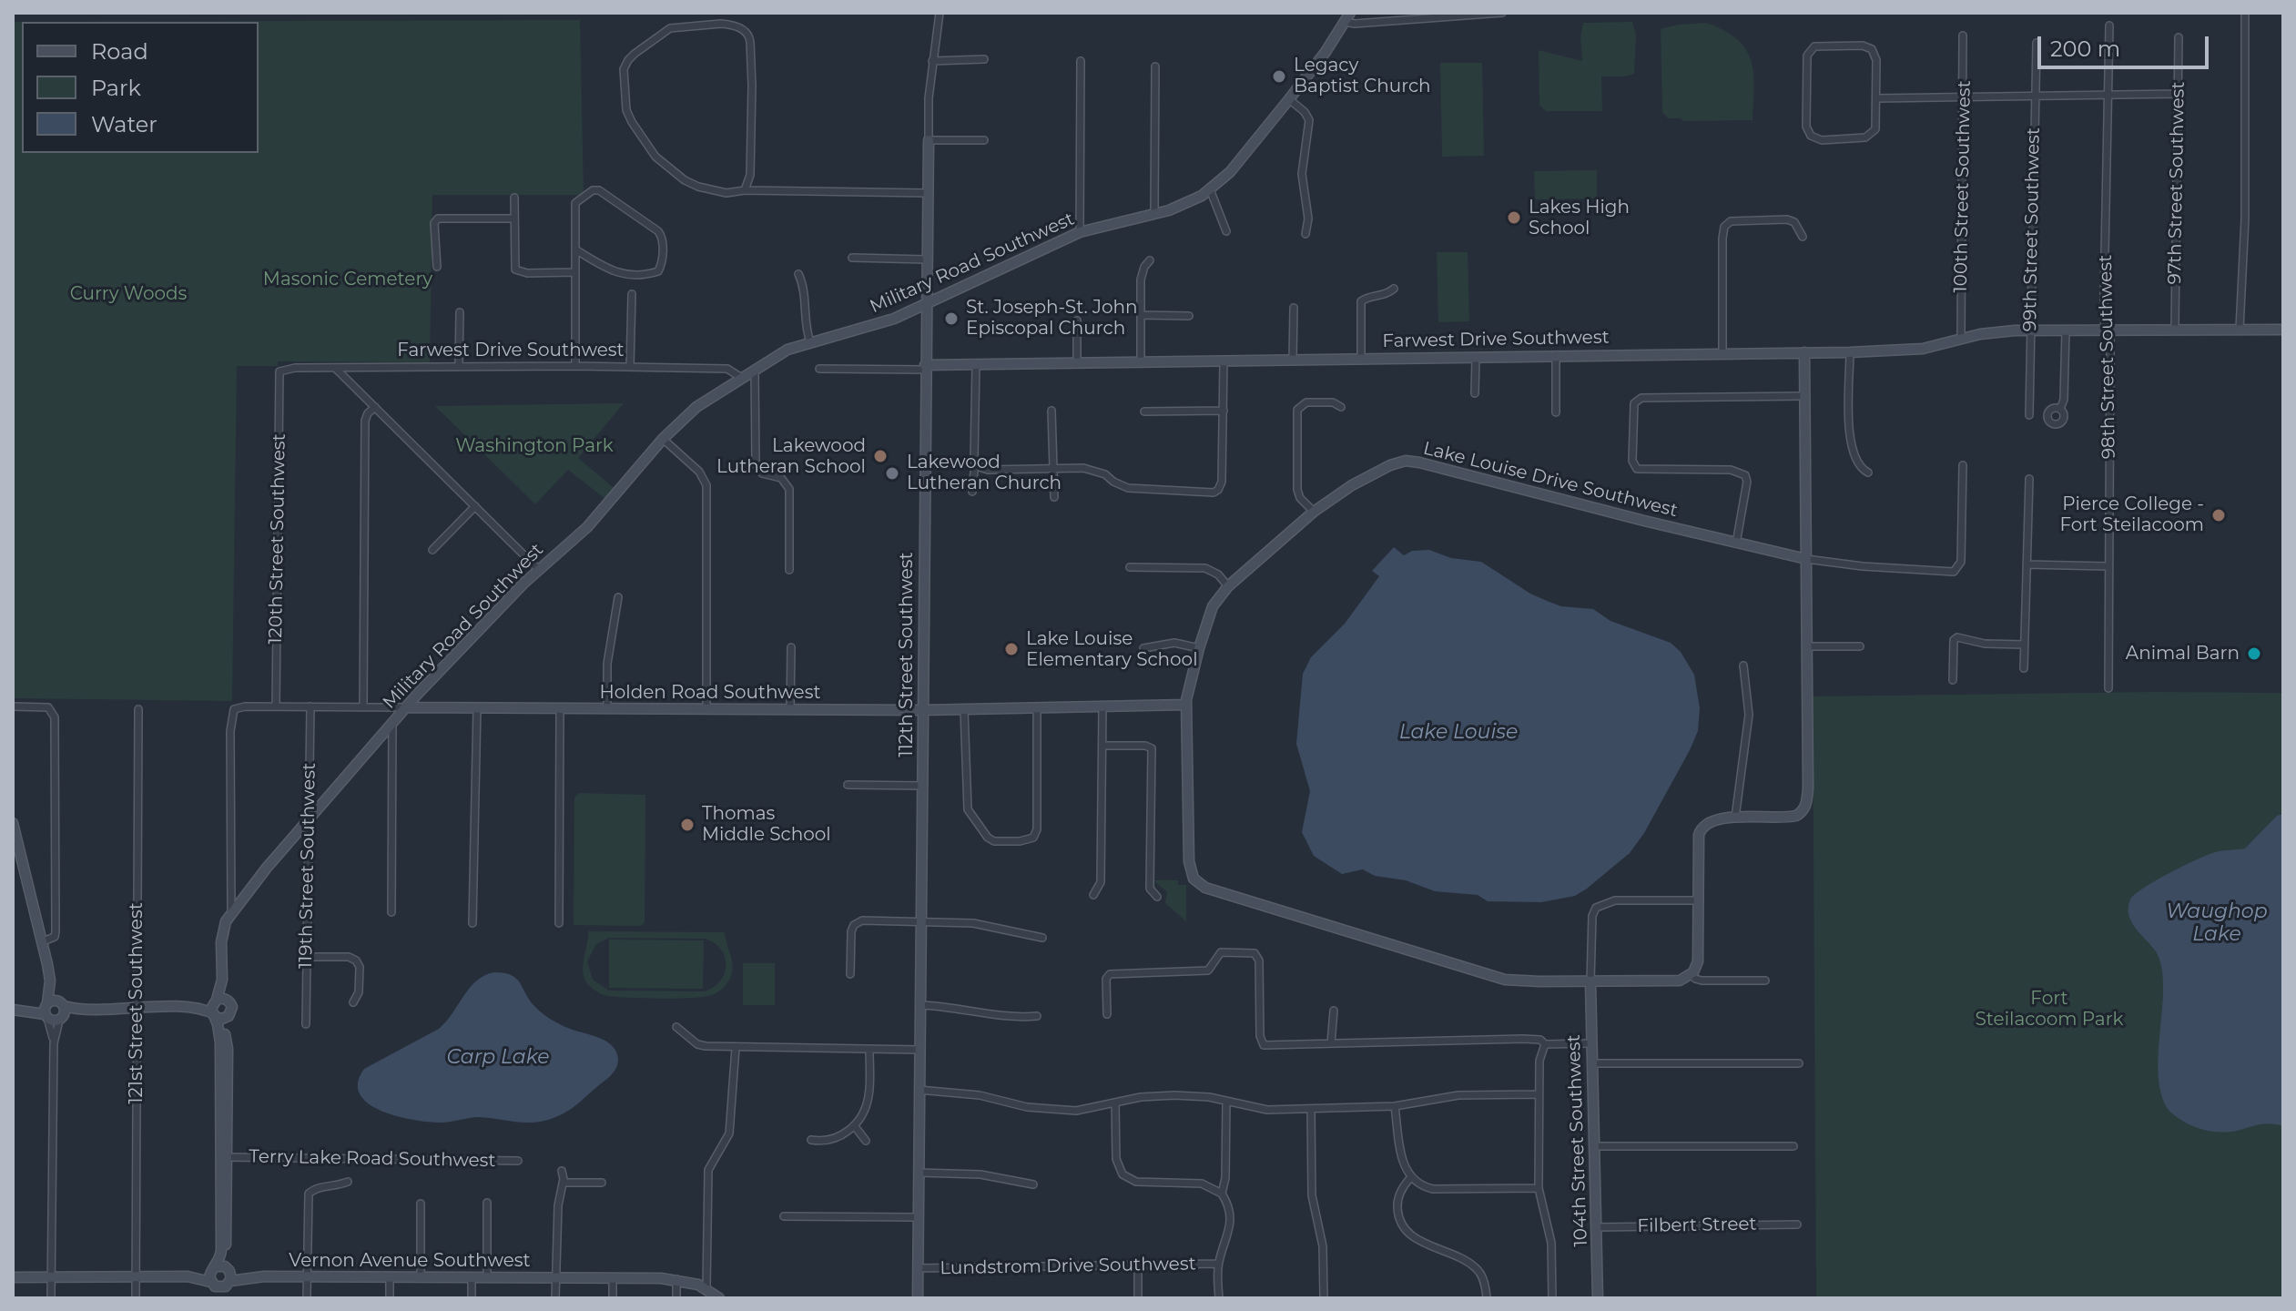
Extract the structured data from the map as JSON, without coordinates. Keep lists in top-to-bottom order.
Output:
{
  "streets": {
    "street": [
      "97th Street Southwest",
      "100th Street Southwest",
      "99th Street Southwest",
      "Military Road Southwest",
      "Farwest Drive Southwest",
      "98th Street Southwest",
      "Lake Louise Drive Southwest",
      "120th Street Southwest",
      "112th Street Southwest",
      "Holden Road Southwest",
      "119th Street Southwest",
      "121st Street Southwest",
      "104th Street Southwest",
      "Terry Lake Road Southwest",
      "Filbert Street",
      "Vernon Avenue Southwest",
      "Lundstrom Drive Southwest"
    ]
  },
  "crossings": [
    ["97th Street Southwest", "Farwest Drive Southwest"],
    ["100th Street Southwest", "Farwest Drive Southwest"],
    ["99th Street Southwest", "Farwest Drive Southwest"],
    ["Military Road Southwest", "Farwest Drive Southwest"],
    ["Military Road Southwest", "112th Street Southwest"],
    ["Military Road Southwest", "Holden Road Southwest"],
    ["Military Road Southwest", "119th Street Southwest"],
    ["Farwest Drive Southwest", "98th Street Southwest"],
    ["Farwest Drive Southwest", "120th Street Southwest"],
    ["Farwest Drive Southwest", "112th Street Southwest"],
    ["Lake Louise Drive Southwest", "Holden Road Southwest"],
    ["Lake Louise Drive Southwest", "104th Street Southwest"],
    ["120th Street Southwest", "Holden Road Southwest"],
    ["112th Street Southwest", "Holden Road Southwest"],
    ["112th Street Southwest", "Lundstrom Drive Southwest"],
    ["Holden Road Southwest", "119th Street Southwest"],
    ["104th Street Southwest", "Filbert Street"]
  ],
  "water": ["Lake Louise", "Waughop Lake", "Carp Lake"],
  "parks": [
    "Masonic Cemetery",
    "Curry Woods",
    "Washington Park",
    "Fort Steilacoom Park"
  ],
  "places": [
    "Legacy Baptist Church",
    "Lakes High School",
    "St. Joseph-St. John Episcopal Church",
    "Lakewood Lutheran School",
    "Lakewood Lutheran Church",
    "Pierce College - Fort Steilacoom",
    "Lake Louise Elementary School",
    "Animal Barn",
    "Thomas Middle School"
  ],
  "legend": ["Road", "Park", "Water"],
  "scale_bar": "200 m"
}
